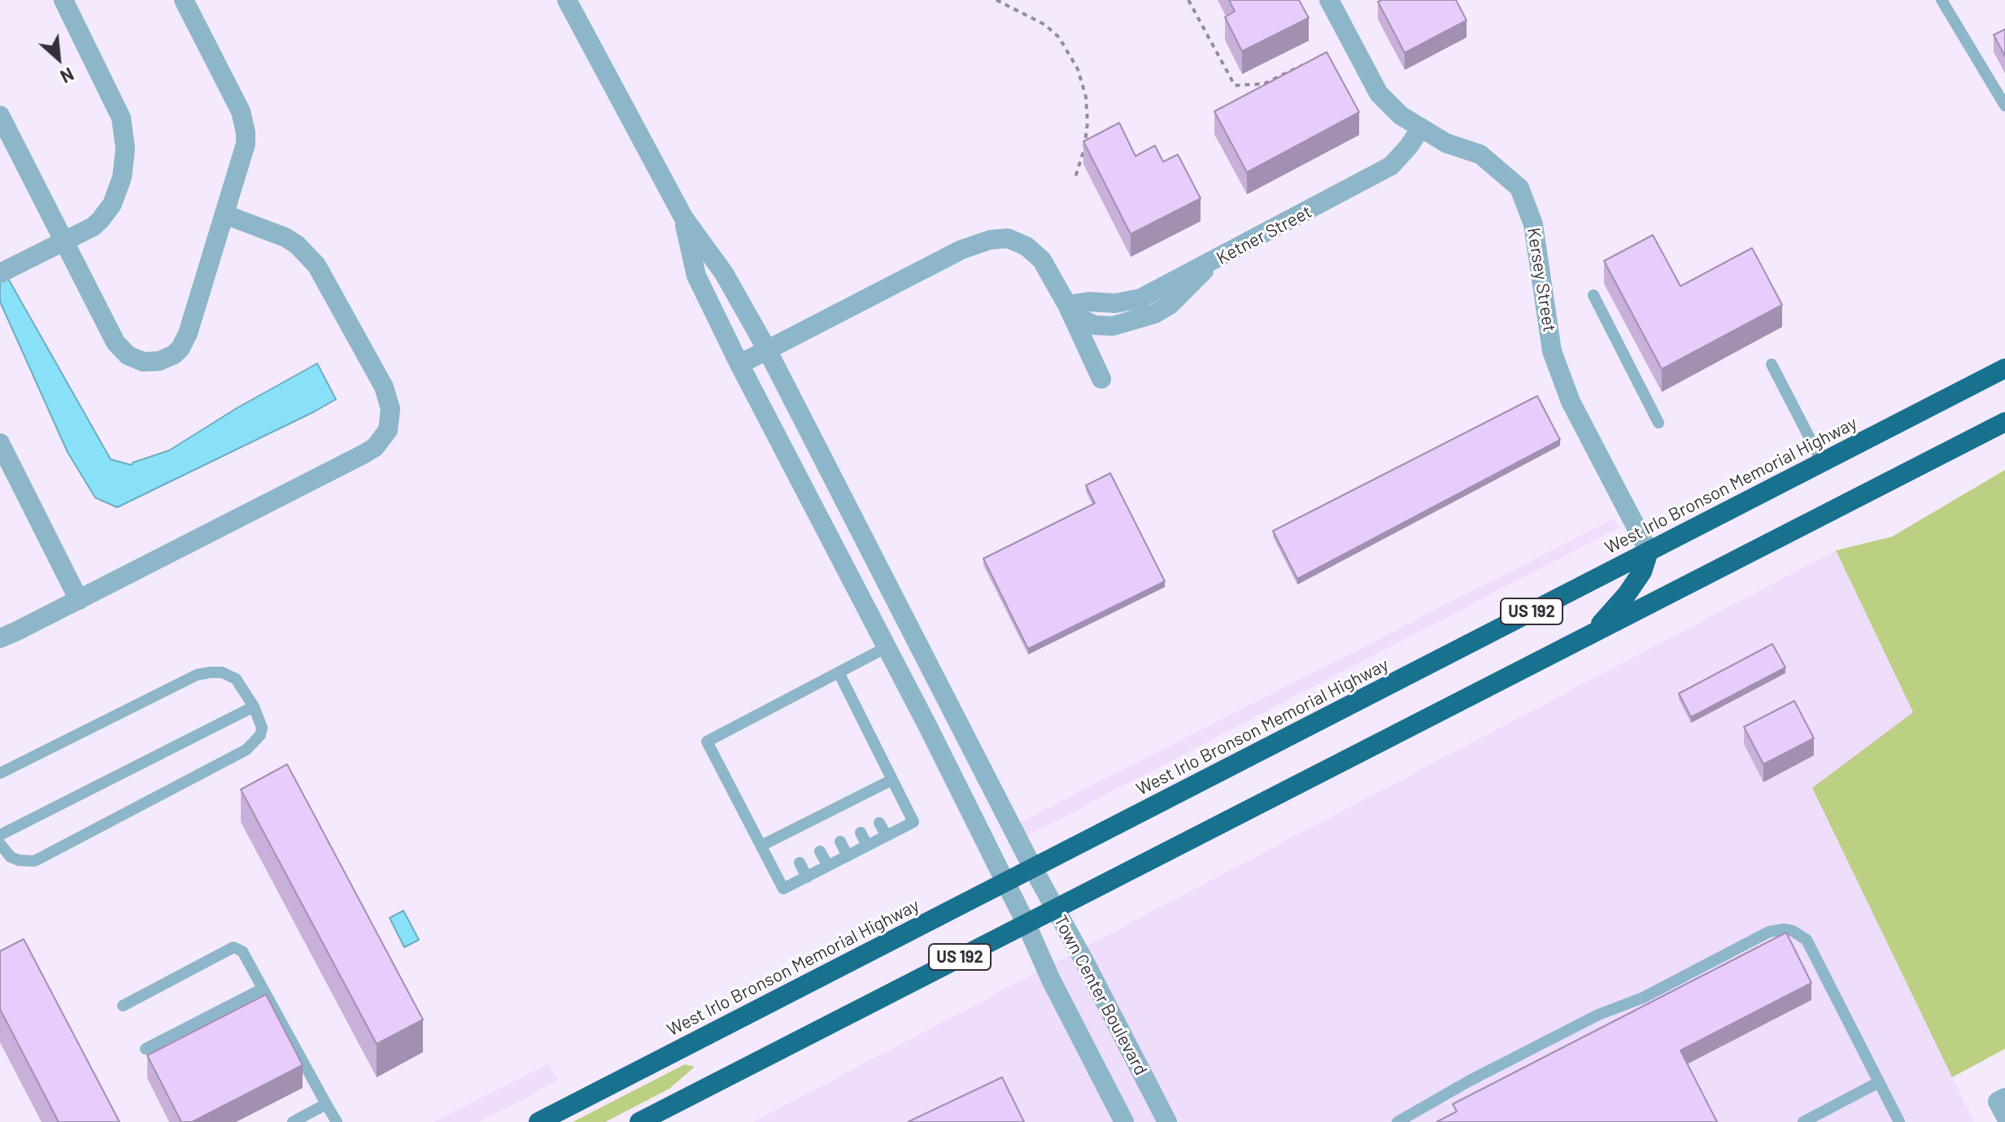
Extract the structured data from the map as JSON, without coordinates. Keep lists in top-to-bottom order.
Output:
{
  "streets": {
    "highway": ["West Irlo Bronson Memorial Highway", "US 192"],
    "street": ["Ketner Street", "Kersey Street", "Town Center Boulevard"]
  },
  "crossings": [
    ["Ketner Street", "Kersey Street"],
    ["Kersey Street", "West Irlo Bronson Memorial Highway"],
    ["West Irlo Bronson Memorial Highway", "Town Center Boulevard"],
    ["US 192", "Town Center Boulevard"]
  ],
  "north": "bottom right"
}
